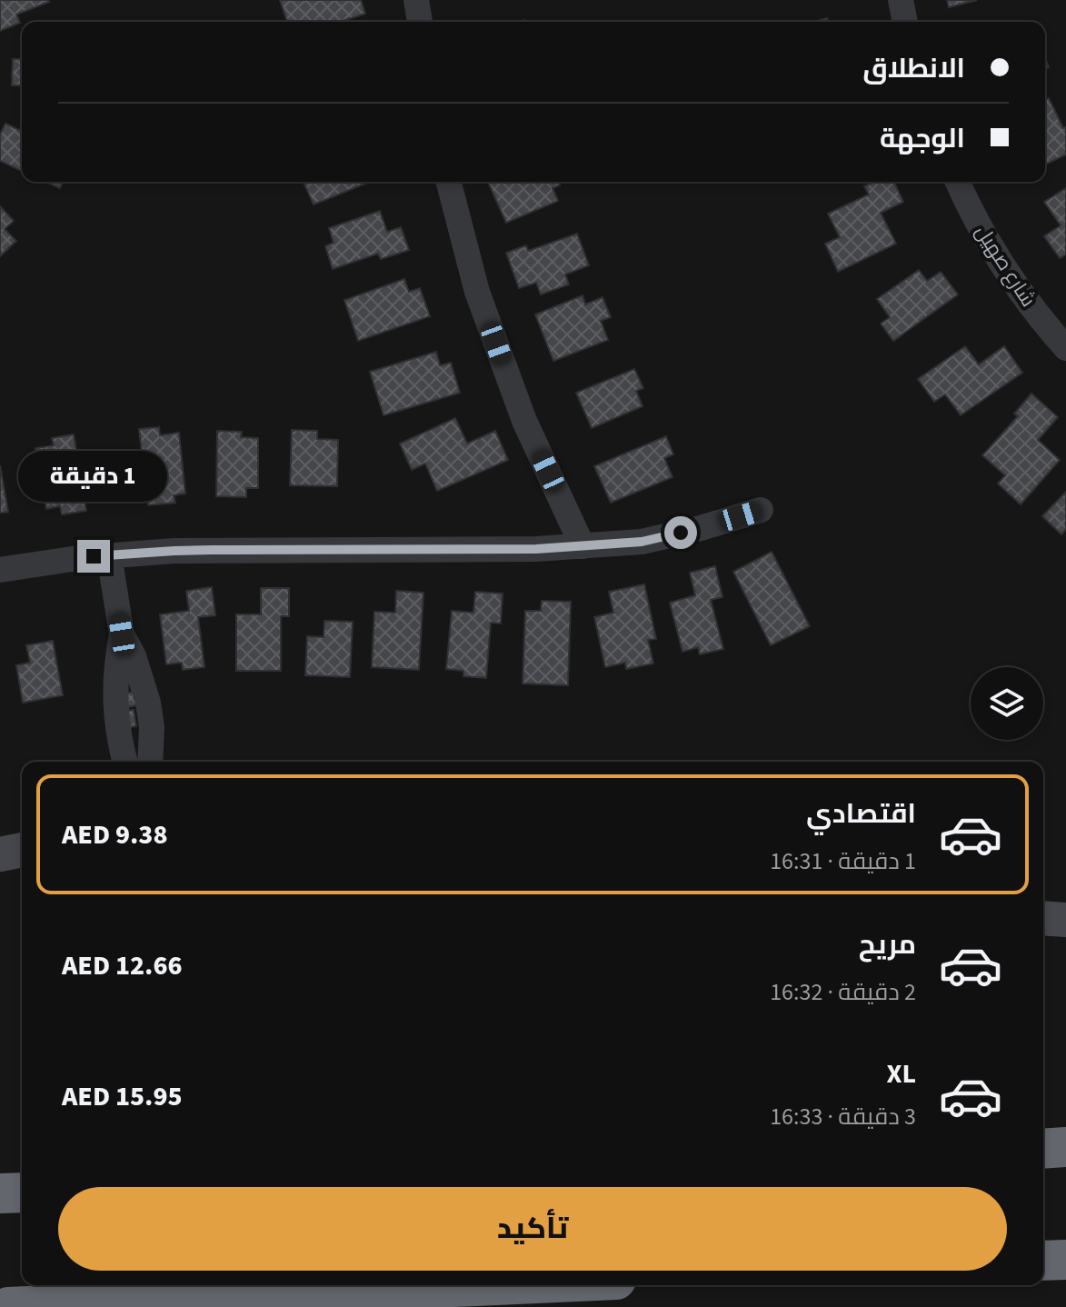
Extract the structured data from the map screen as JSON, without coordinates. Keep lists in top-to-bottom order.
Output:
{
  "streets": {
    "street": ["شارع صهيل"]
  },
  "page": {
    "banner": ["الانطلاق", "الوجهة"],
    "bubble": "1 دقيقة",
    "list": [
      {
        "name": "اقتصادي",
        "note": "1 دقيقة · 16:31",
        "value": "AED 9.38"
      },
      {
        "name": "مريح",
        "note": "2 دقيقة · 16:32",
        "value": "AED 12.66"
      },
      {
        "name": "XL",
        "note": "3 دقيقة · 16:33",
        "value": "AED 15.95"
      }
    ],
    "buttons": "تأكيد"
  }
}
